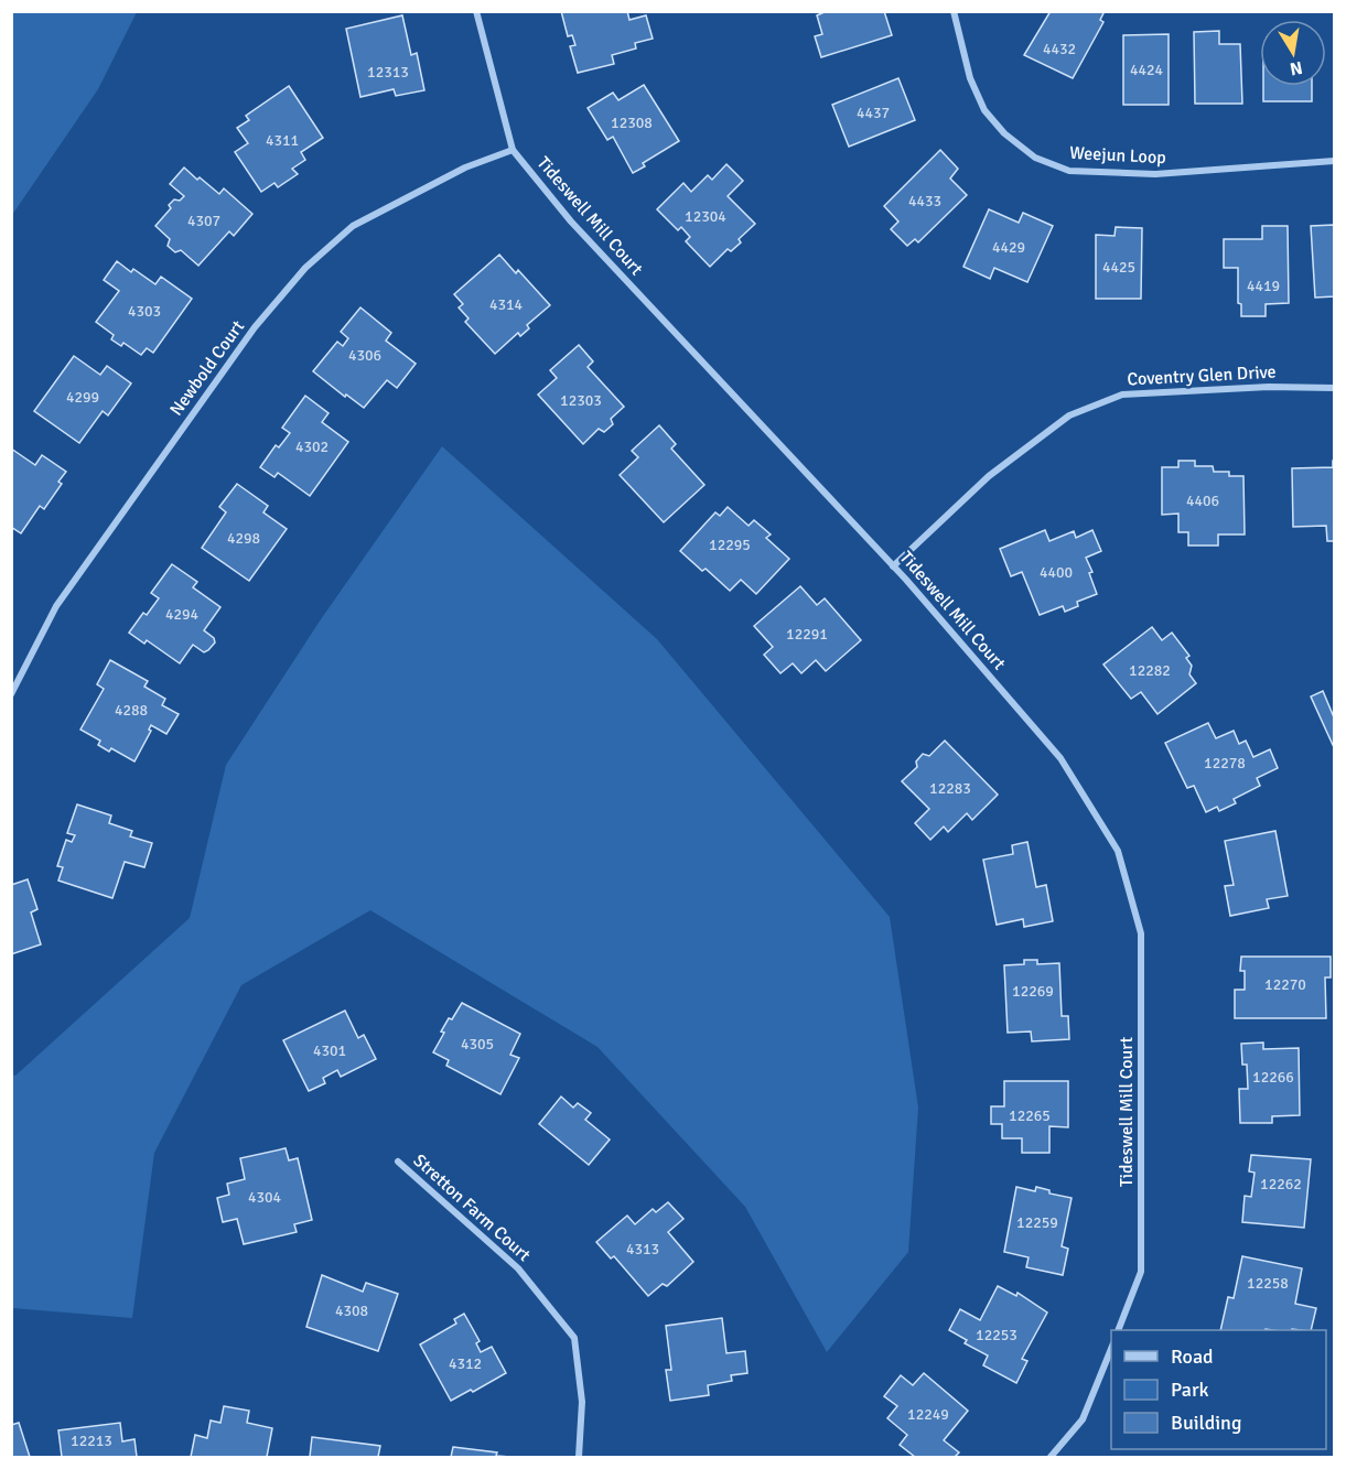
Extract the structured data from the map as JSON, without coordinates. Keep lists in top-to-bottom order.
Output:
{
  "streets": {
    "street": [
      "Weejun Loop",
      "Tideswell Mill Court",
      "Newbold Court",
      "Coventry Glen Drive",
      "Stretton Farm Court"
    ]
  },
  "crossings": [
    ["Tideswell Mill Court", "Newbold Court"],
    ["Tideswell Mill Court", "Coventry Glen Drive"]
  ],
  "house_numbers": [
    "4432",
    "4424",
    "12313",
    "4437",
    "12308",
    "4311",
    "4433",
    "12304",
    "4307",
    "4429",
    "4425",
    "4419",
    "4314",
    "4303",
    "4306",
    "4299",
    "12303",
    "4302",
    "4406",
    "4298",
    "12295",
    "4400",
    "4294",
    "12291",
    "12282",
    "4288",
    "12278",
    "12283",
    "12270",
    "12269",
    "4305",
    "4301",
    "12266",
    "12265",
    "12262",
    "4304",
    "12259",
    "4313",
    "12258",
    "4308",
    "12253",
    "4312",
    "12249",
    "12213"
  ],
  "legend": ["Road", "Park", "Building"],
  "north": "bottom"
}
